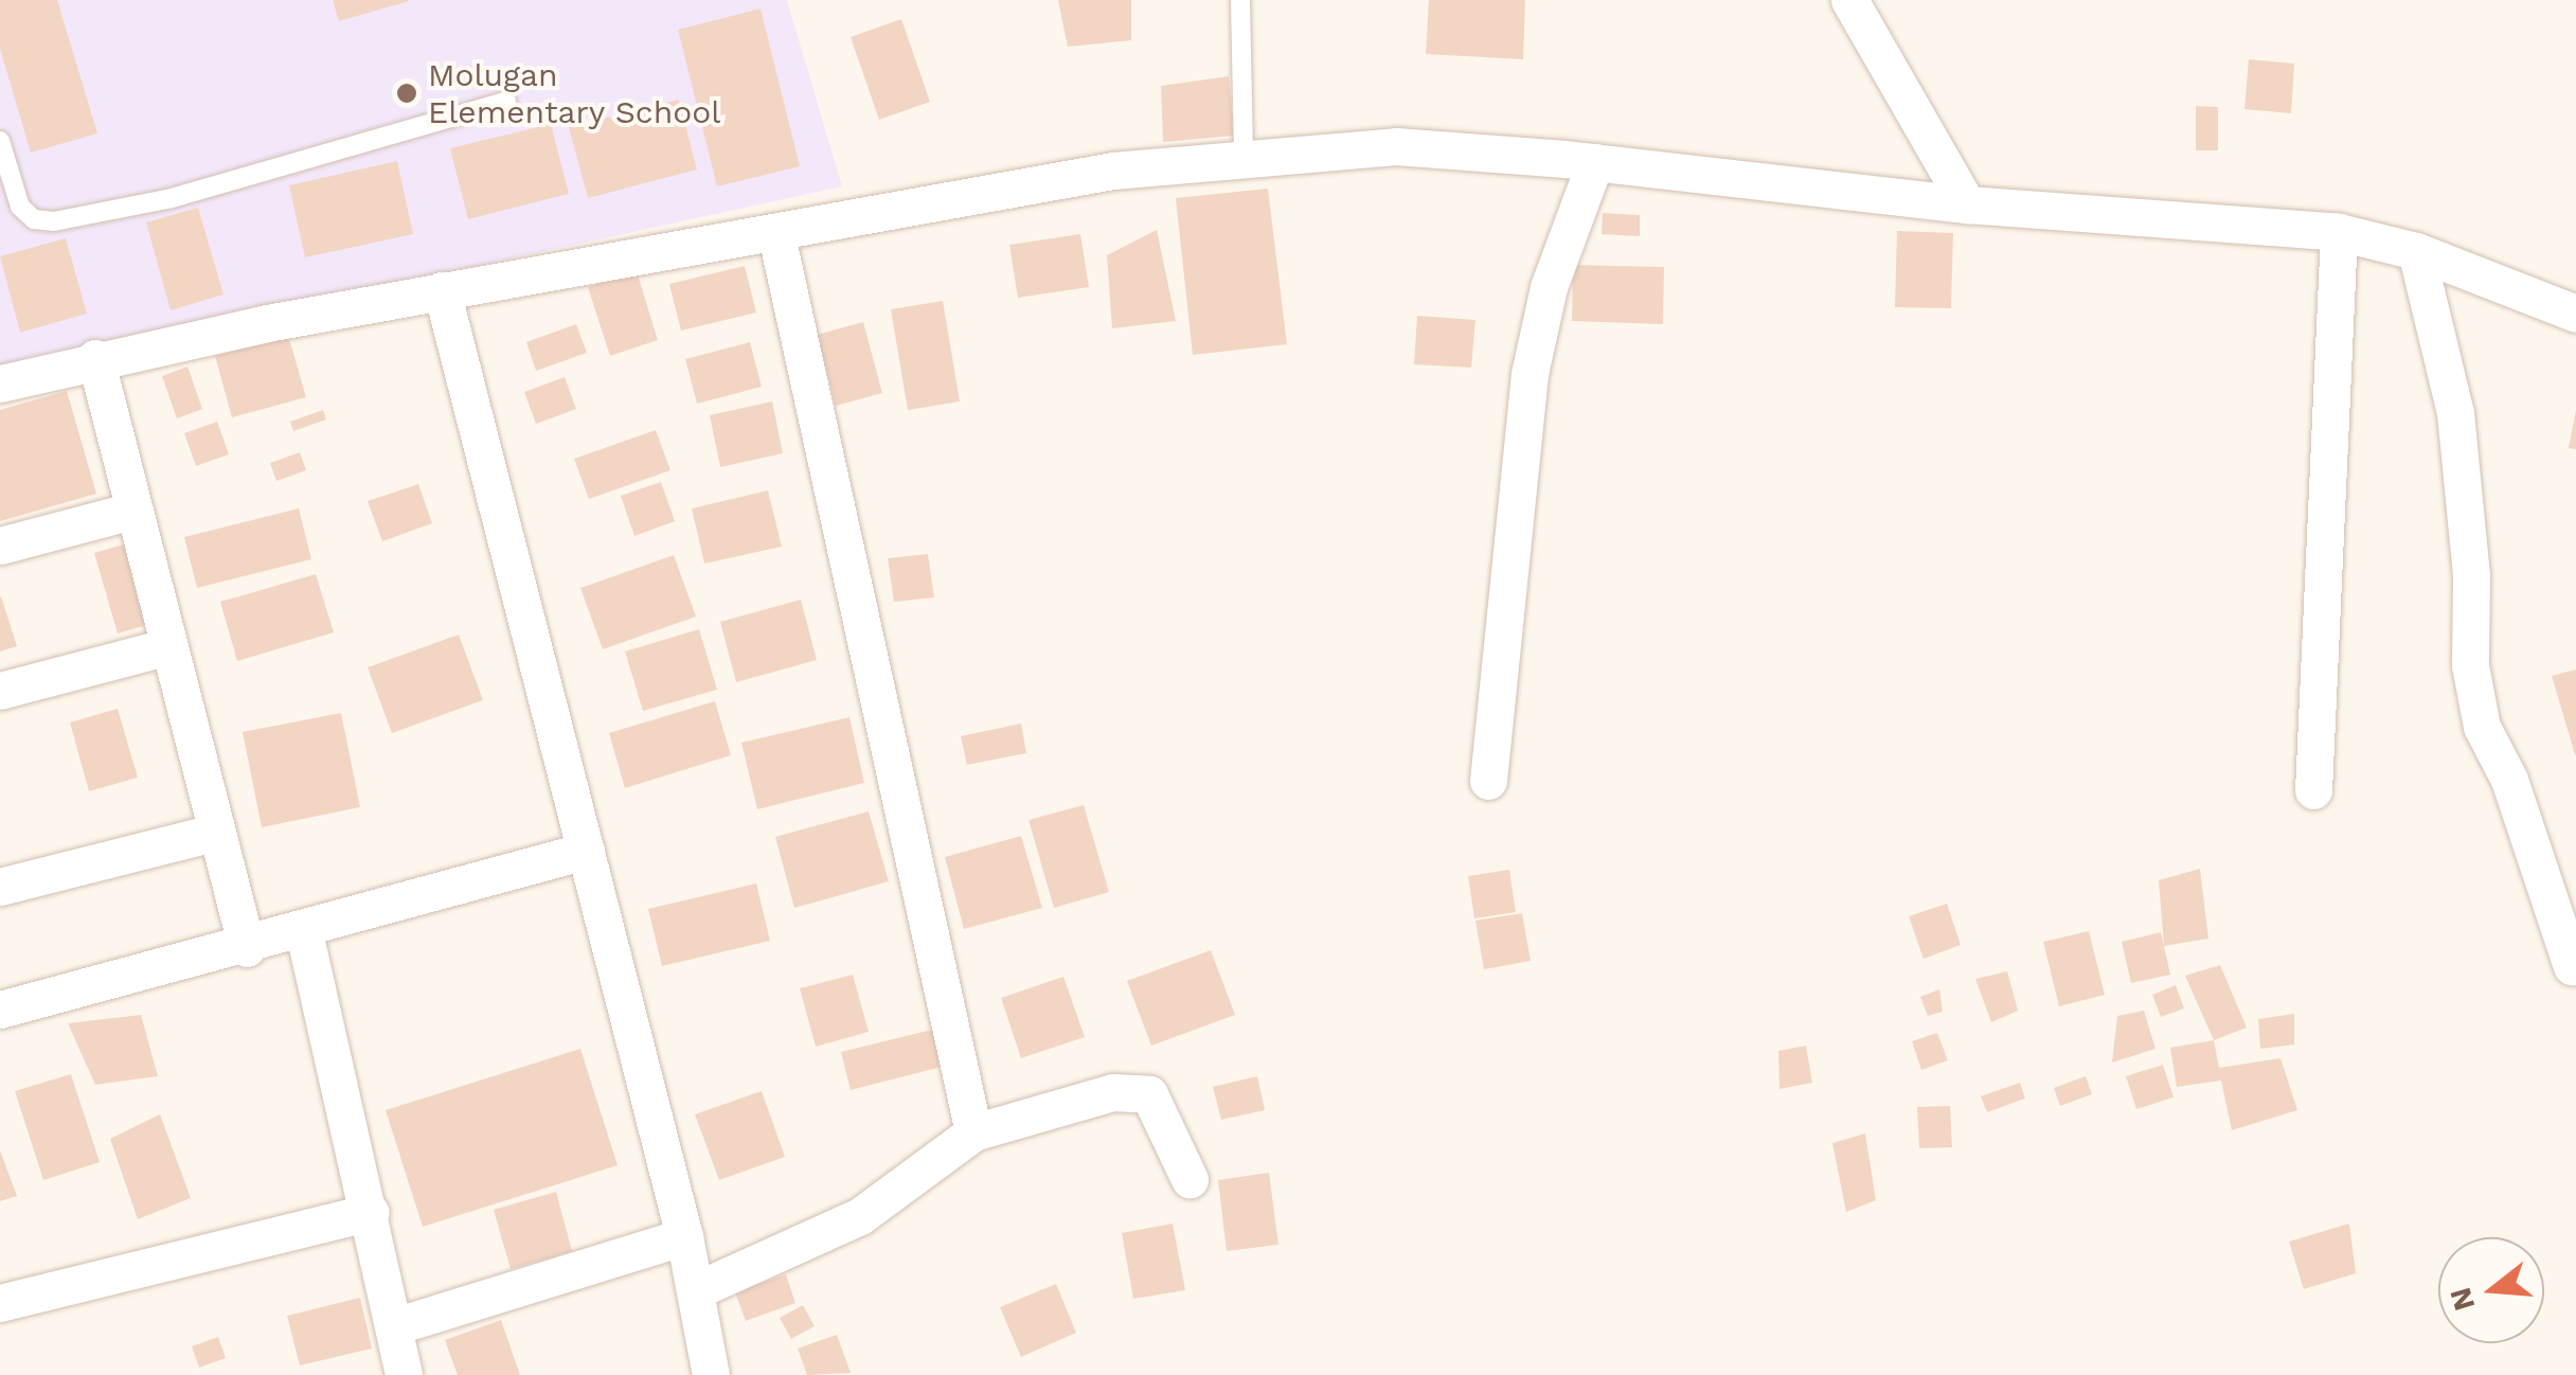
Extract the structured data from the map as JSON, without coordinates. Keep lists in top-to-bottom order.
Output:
{
  "places": ["Molugan Elementary School"],
  "north": "left"
}
